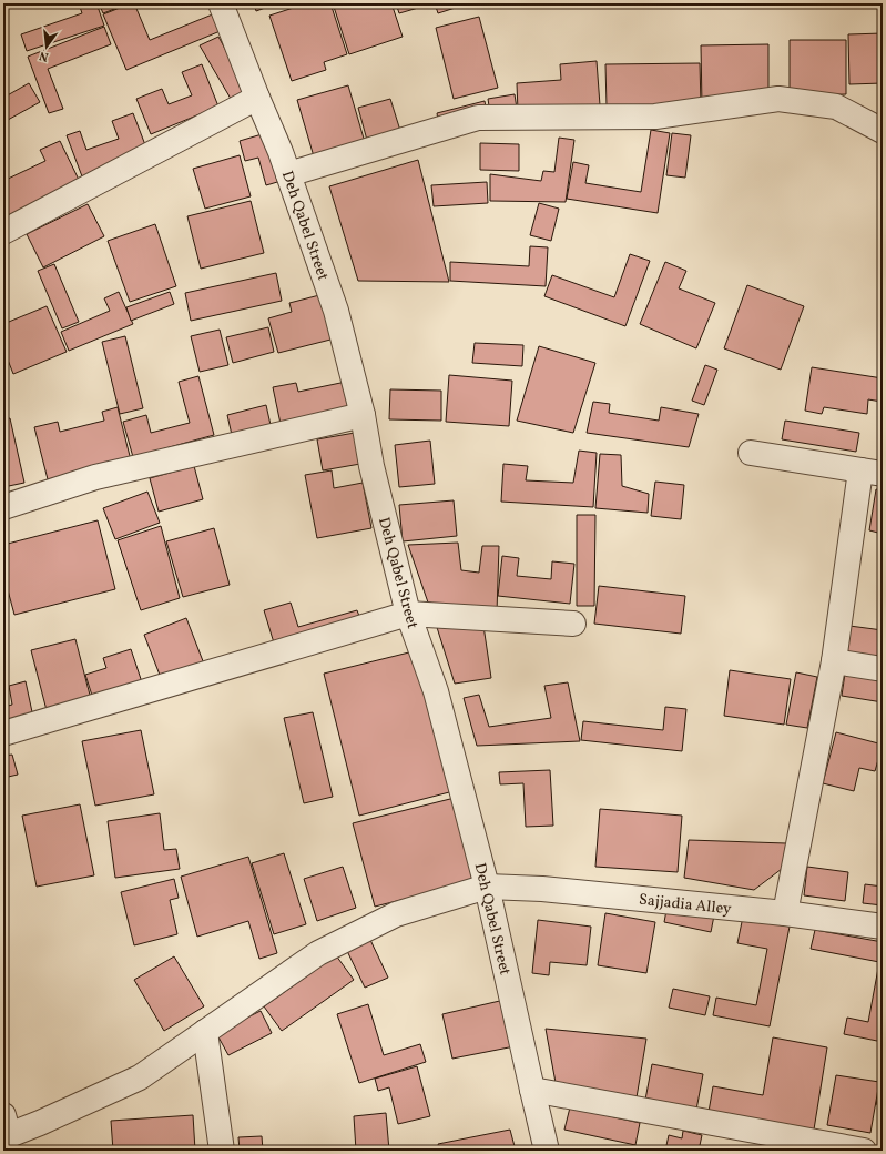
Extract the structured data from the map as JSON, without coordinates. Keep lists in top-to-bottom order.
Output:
{
  "streets": {
    "street": ["Deh Qabel Street", "Sajjadia Alley"]
  },
  "crossings": [
    ["Deh Qabel Street", "Sajjadia Alley"]
  ],
  "north": "bottom"
}
